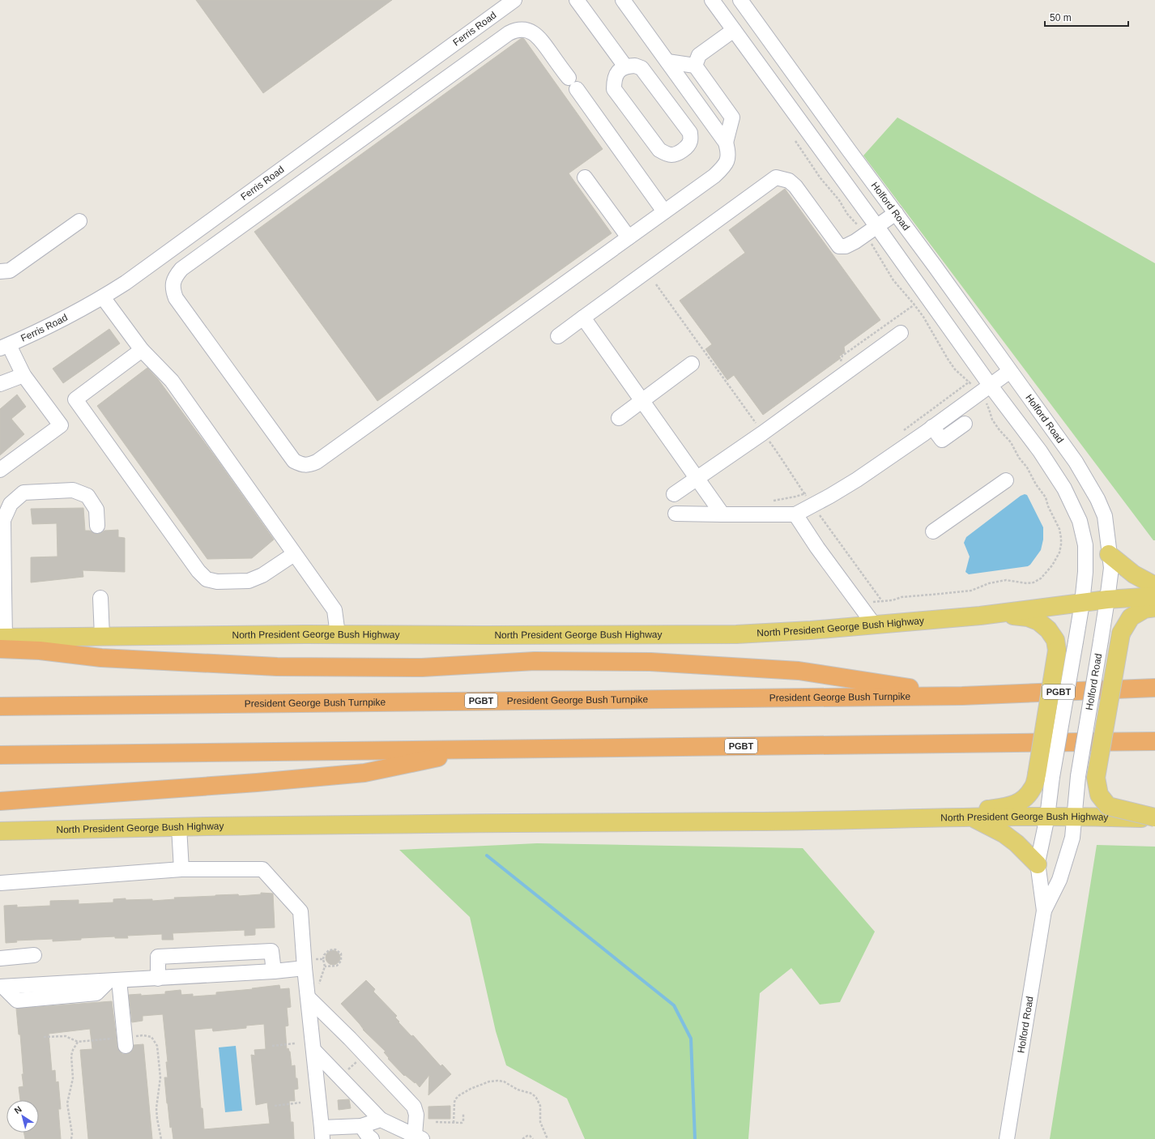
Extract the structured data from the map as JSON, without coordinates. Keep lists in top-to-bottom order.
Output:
{
  "streets": {
    "highway": ["PGBT", "President George Bush Turnpike"],
    "main road": ["North President George Bush Highway"],
    "street": ["Ferris Road", "Holford Road"]
  },
  "crossings": [
    ["Holford Road", "North President George Bush Highway"]
  ],
  "scale_bar": "50 m",
  "north": "top left"
}
